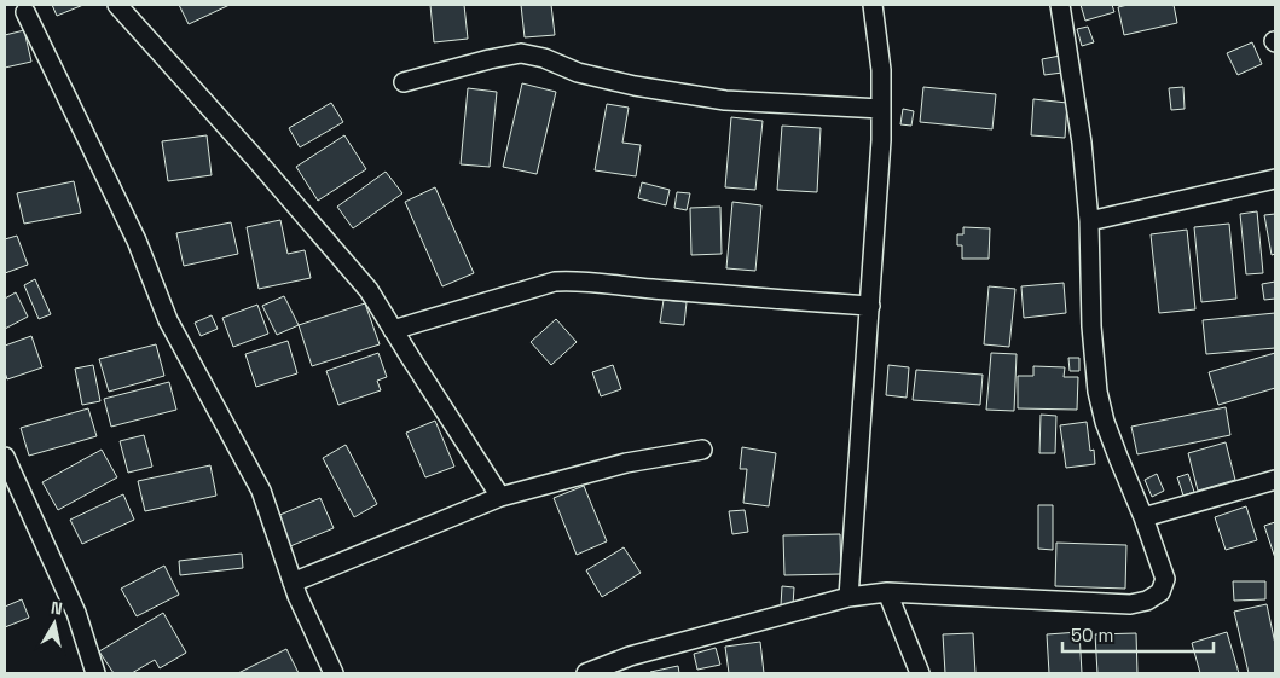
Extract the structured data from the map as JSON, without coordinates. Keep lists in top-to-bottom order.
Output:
{
  "scale_bar": "50 m",
  "north": "top"
}
